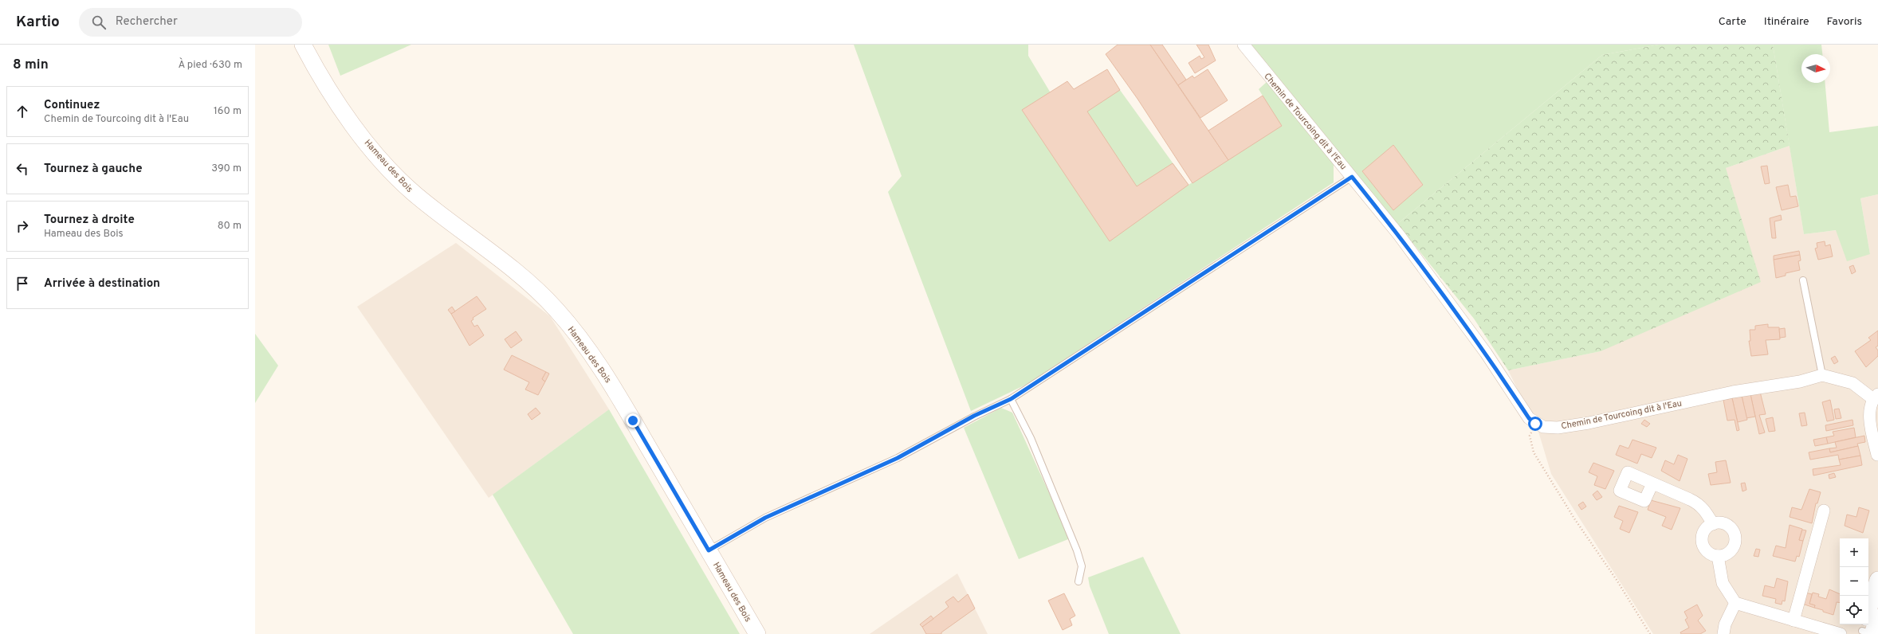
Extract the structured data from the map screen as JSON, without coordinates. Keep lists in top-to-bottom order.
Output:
{
  "streets": {
    "street": ["Chemin de Tourcoing dit à l'Eau", "Hameau des Bois"]
  },
  "north": "right",
  "page": {
    "header": "Kartio",
    "search": "Rechercher",
    "nav": ["Carte", "Itinéraire", "Favoris"],
    "heading": ["8 min", "À pied · 630 m"],
    "list": [
      ["Continuez", "Chemin de Tourcoing dit à l'Eau", "160 m"],
      ["Tournez à gauche", "390 m"],
      ["Tournez à droite", "Hameau des Bois", "80 m"],
      "Arrivée à destination"
    ],
    "map_buttons": ["+", "−"]
  }
}
